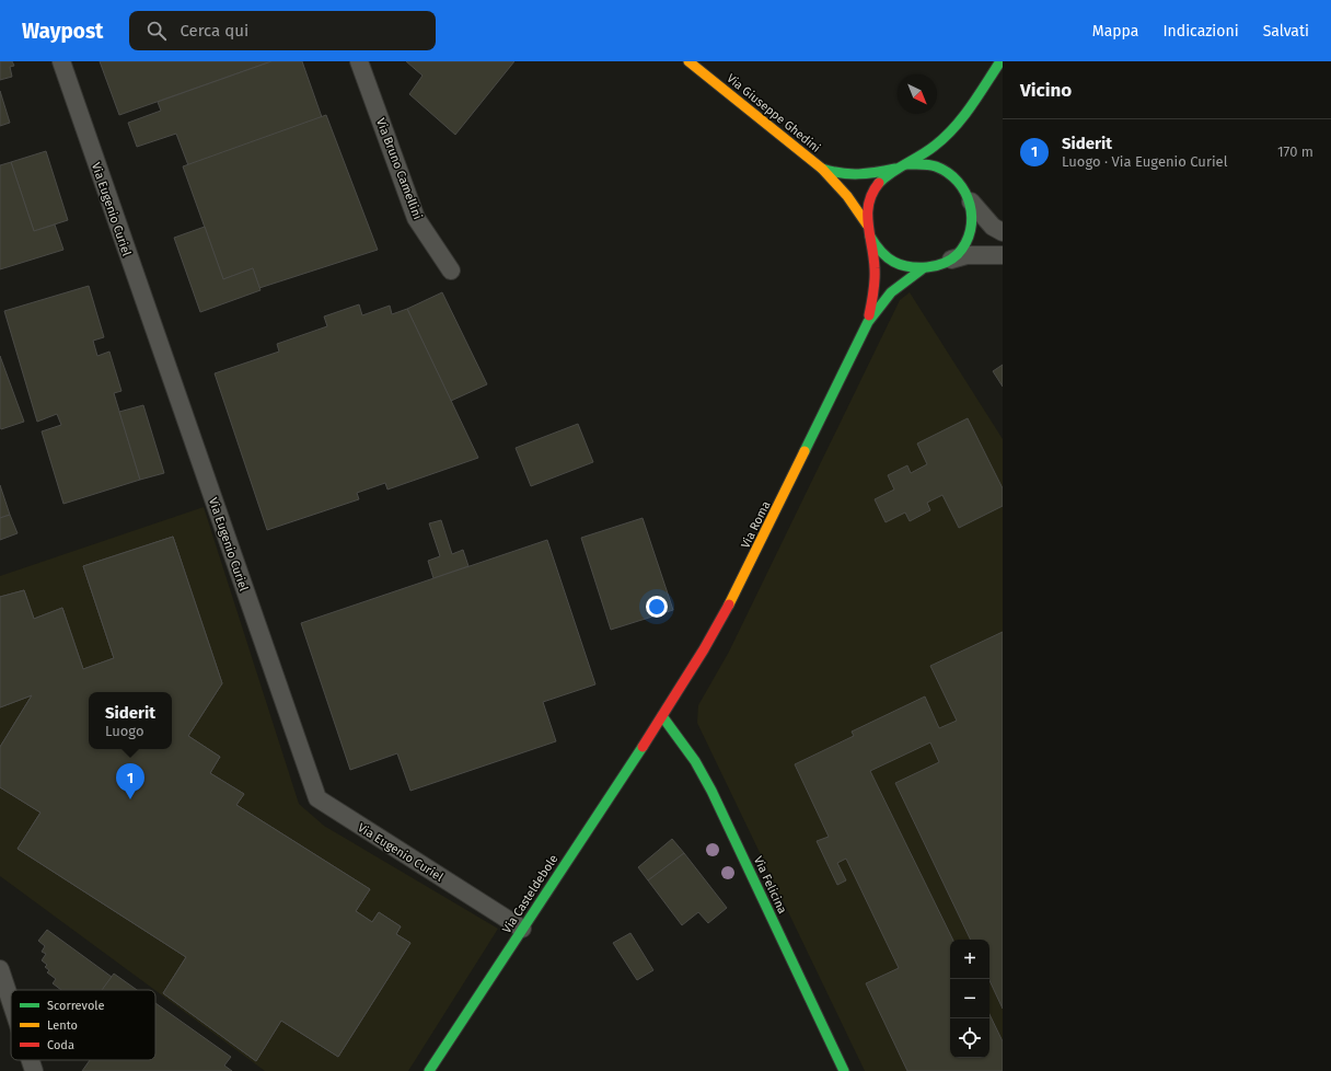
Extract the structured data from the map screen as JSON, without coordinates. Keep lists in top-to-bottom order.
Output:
{
  "streets": {
    "street": [
      "Via Giuseppe Ghedini",
      "Via Bruno Camellini",
      "Via Eugenio Curiel",
      "Via Roma",
      "Via Felicina",
      "Via Casteldebole"
    ]
  },
  "crossings": [
    ["Via Giuseppe Ghedini", "Via Roma"],
    ["Via Eugenio Curiel", "Via Casteldebole"],
    ["Via Roma", "Via Felicina"],
    ["Via Roma", "Via Casteldebole"]
  ],
  "legend": ["Scorrevole", "Lento", "Coda"],
  "north": "bottom right",
  "page": {
    "header": "Waypost",
    "search": "Cerca qui",
    "nav": ["Mappa", "Indicazioni", "Salvati"],
    "heading": "Vicino",
    "list": [
      {
        "mark": "1",
        "name": "Siderit",
        "note": "Luogo · Via Eugenio Curiel",
        "value": "170 m"
      }
    ],
    "popup": ["Siderit", "Luogo"],
    "pins": "1",
    "map_buttons": ["+", "−"]
  }
}
